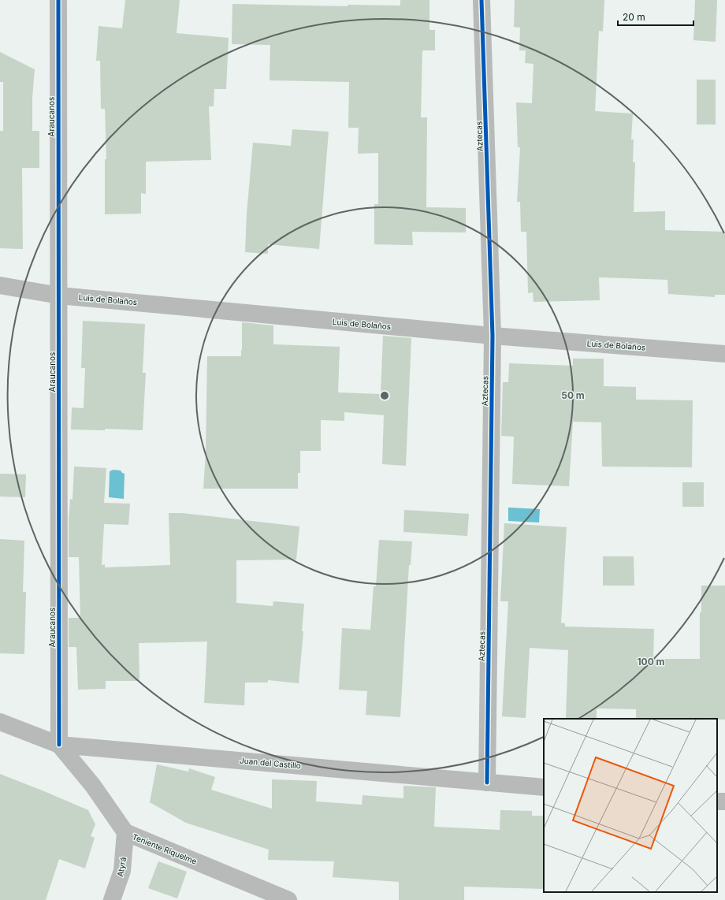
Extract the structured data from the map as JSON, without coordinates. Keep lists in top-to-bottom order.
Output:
{
  "streets": {
    "street": [
      "Araucanos",
      "Aztecas",
      "Luis de Bolaños",
      "Juan del Castillo",
      "Teniente Riquelme",
      "Atyrá"
    ]
  },
  "crossings": [
    ["Araucanos", "Luis de Bolaños"],
    ["Araucanos", "Juan del Castillo"],
    ["Araucanos", "Teniente Riquelme"],
    ["Aztecas", "Luis de Bolaños"],
    ["Aztecas", "Juan del Castillo"],
    ["Juan del Castillo", "Teniente Riquelme"],
    ["Teniente Riquelme", "Atyrá"]
  ],
  "scale_bar": "20 m",
  "rings": ["50 m", "100 m"]
}
